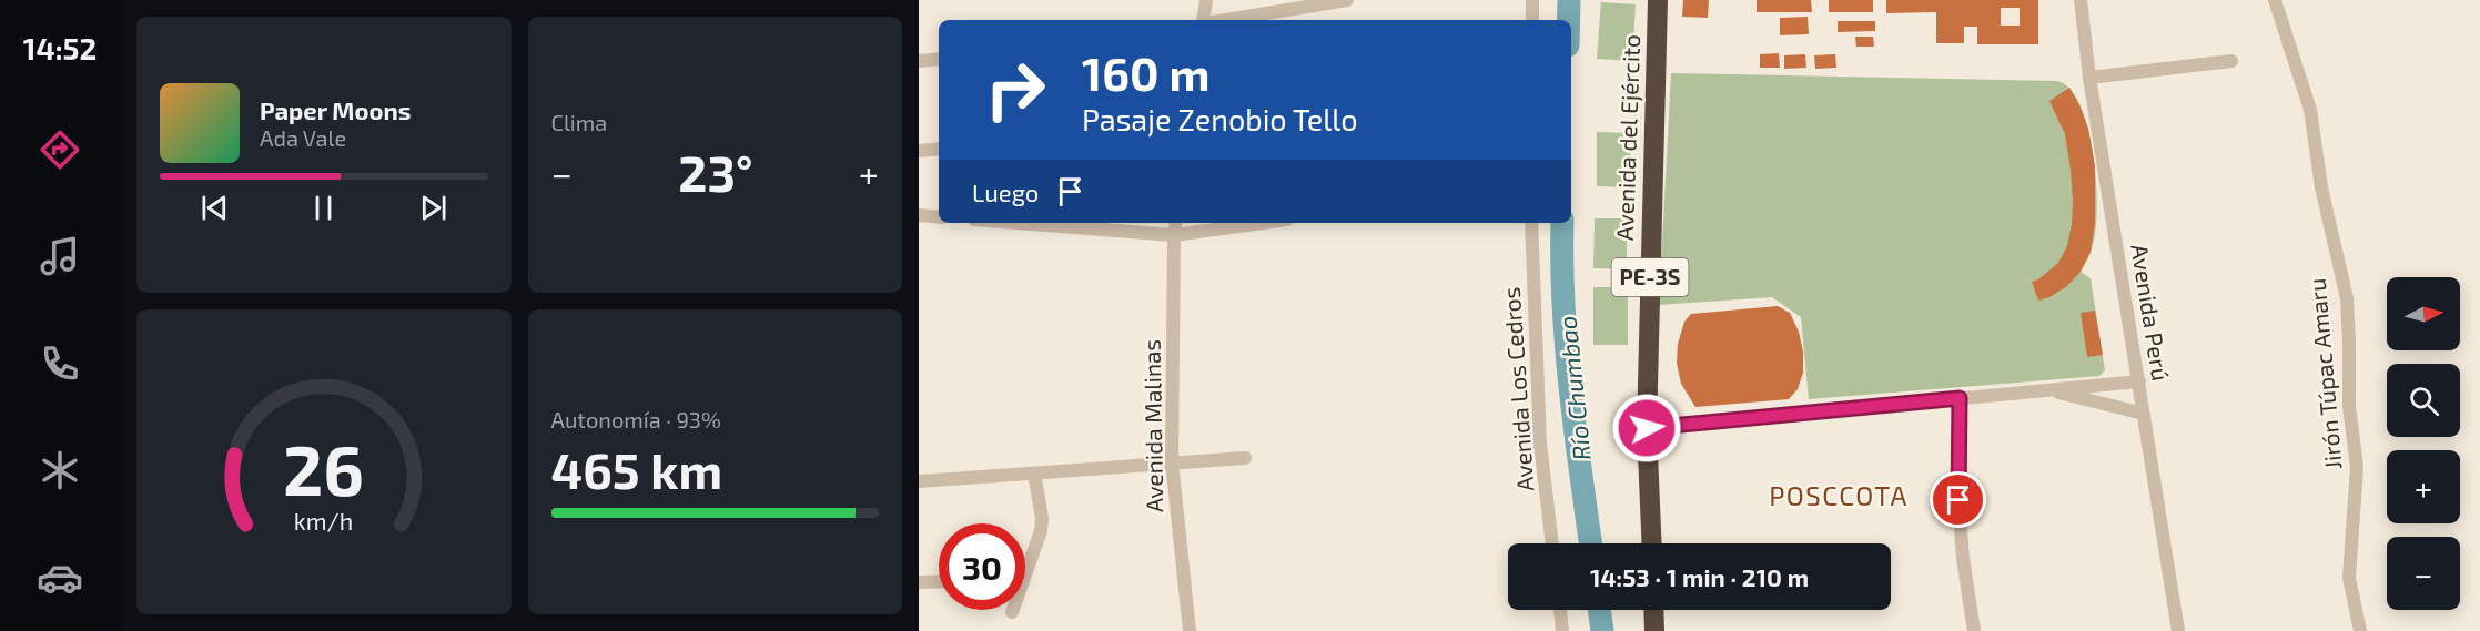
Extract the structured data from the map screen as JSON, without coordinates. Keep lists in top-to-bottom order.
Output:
{
  "streets": {
    "highway": ["Avenida del Ejército", "PE-3S"],
    "street": [
      "Avenida Perú",
      "Jirón Túpac Amaru",
      "Avenida Los Cedros",
      "Avenida Malinas"
    ]
  },
  "districts": ["POSCCOTA"],
  "water": ["Río Chumbao"],
  "north": "right",
  "page": {
    "tabs": "14:52",
    "tile": [
      "Clima",
      ["Autonomía · 93%", "465 km"]
    ],
    "turn": ["160 m", "Pasaje Zenobio Tello"],
    "song": ["Paper Moons", "Ada Vale"],
    "heat": ["−", "23°", "+"],
    "then": "Luego",
    "map_buttons": ["+", "−"],
    "limit": "30",
    "trip": "14:53 · 1 min · 210 m",
    "gauge": ["26", "km/h"]
  }
}
